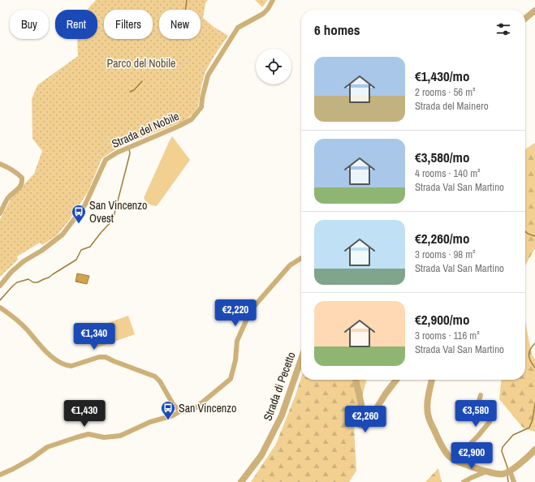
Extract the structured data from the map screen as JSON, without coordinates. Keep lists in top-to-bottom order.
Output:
{
  "streets": {
    "street": ["Strada del Nobile", "Strada di Pecetto"]
  },
  "parks": ["Parco del Nobile"],
  "places": {
    "bus stop": ["San Vincenzo Ovest", "San Vincenzo"]
  },
  "page": {
    "chip": [
      "Buy",
      "Rent",
      "Filters",
      "New"
    ],
    "heading": "6 homes",
    "list": [
      {
        "name": "€1,430/mo",
        "note": "2 rooms · 56 m² · Strada del Mainero"
      },
      {
        "name": "€3,580/mo",
        "note": "4 rooms · 140 m² · Strada Val San Martino"
      },
      {
        "name": "€2,260/mo",
        "note": "3 rooms · 98 m² · Strada Val San Martino"
      },
      {
        "name": "€2,900/mo",
        "note": "3 rooms · 116 m² · Strada Val San Martino"
      }
    ],
    "price": [
      "€2,220",
      "€1,340",
      "€1,430",
      "€3,580",
      "€2,260",
      "€2,900"
    ]
  }
}
